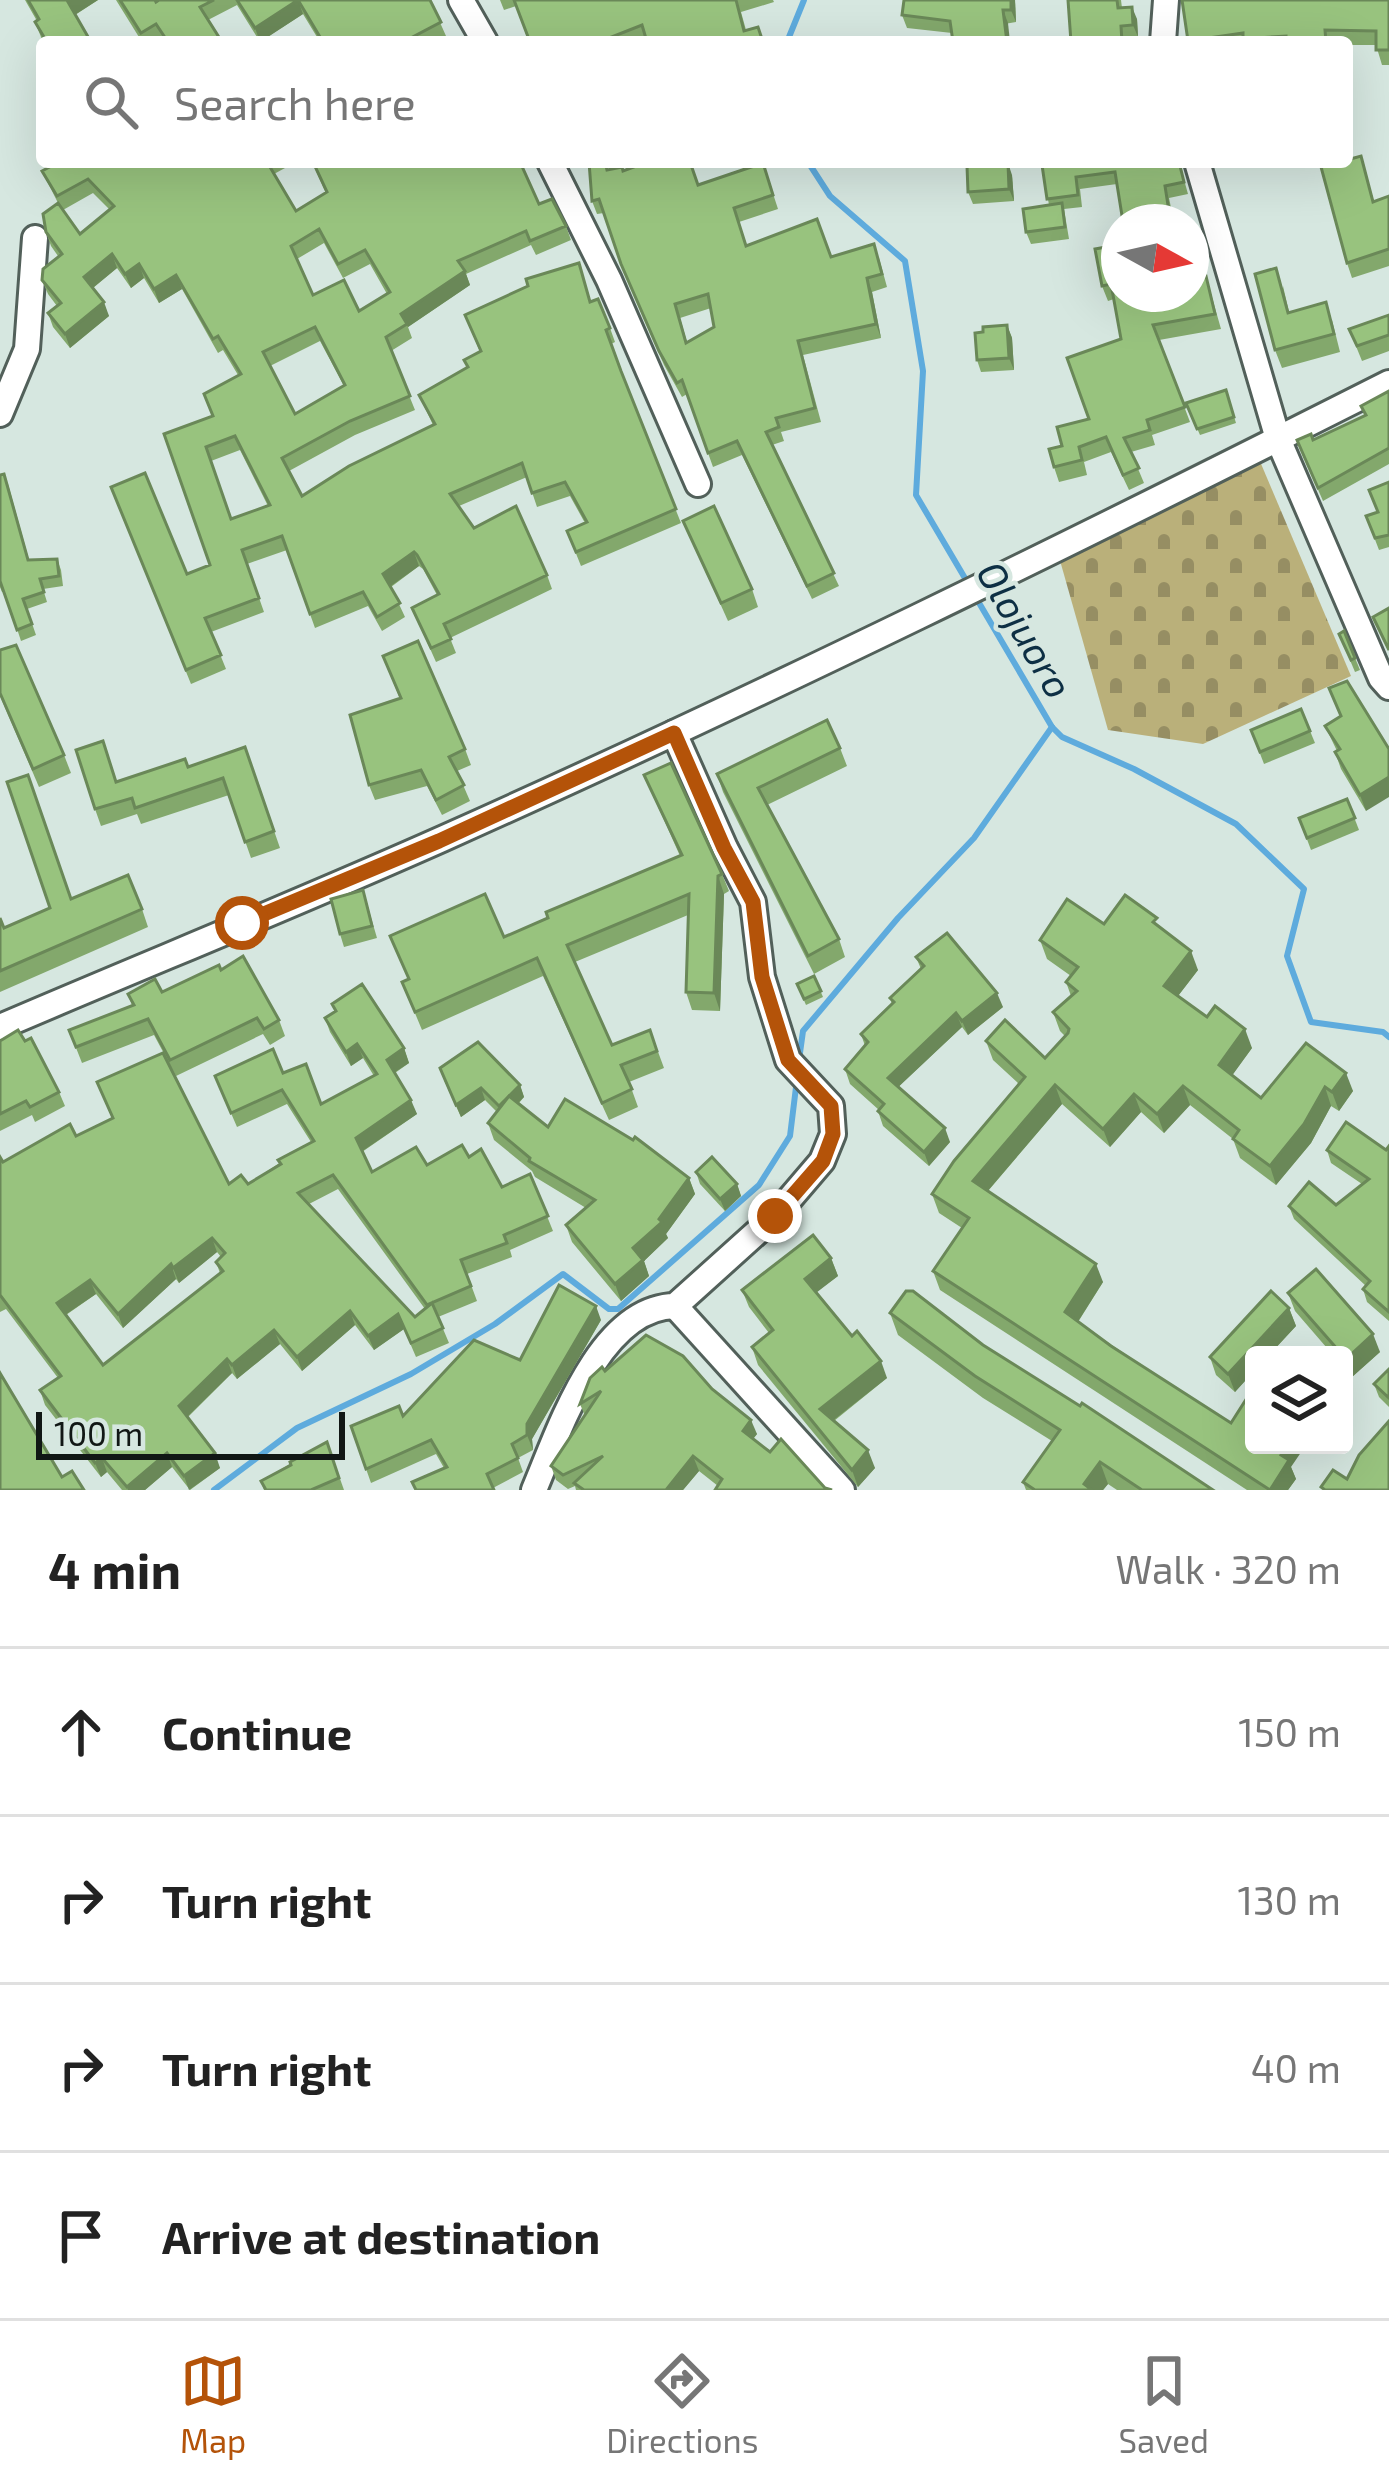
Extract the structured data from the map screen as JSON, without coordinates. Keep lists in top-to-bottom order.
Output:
{
  "water": ["Olojuoro"],
  "scale_bar": "100 m",
  "north": "right",
  "page": {
    "search": "Search here",
    "scale": "100 m",
    "heading": ["4 min", "Walk · 320 m"],
    "list": [
      ["Continue", "150 m"],
      ["Turn right", "130 m"],
      ["Turn right", "40 m"],
      "Arrive at destination"
    ],
    "nav": ["Map", "Directions", "Saved"]
  }
}
